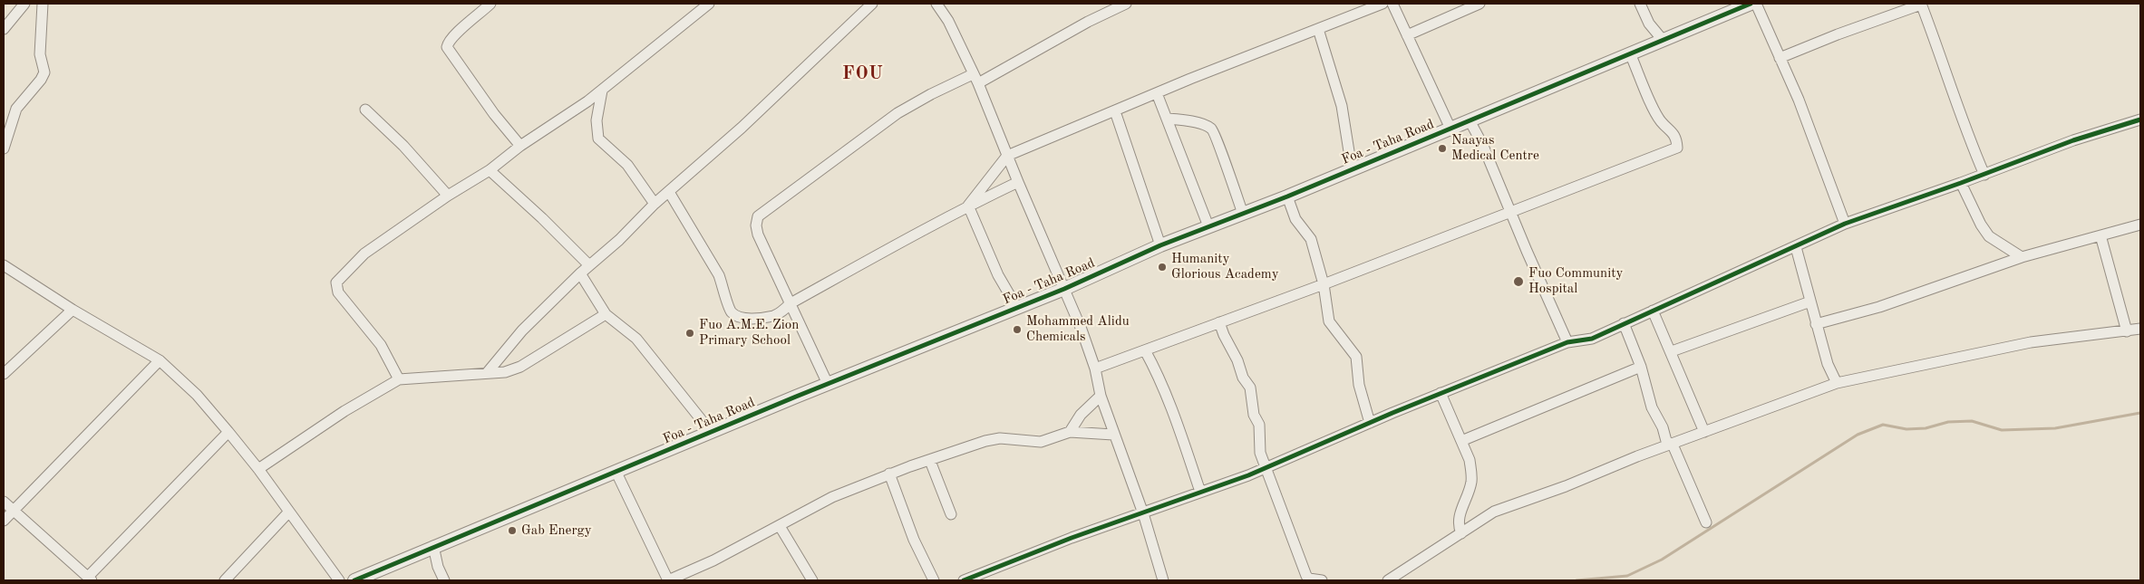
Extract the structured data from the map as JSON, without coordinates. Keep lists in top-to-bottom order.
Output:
{
  "streets": {
    "street": ["Foa - Taha Road"]
  },
  "districts": ["FOU"],
  "places": [
    "Naayas Medical Centre",
    "Humanity Glorious Academy",
    "Fuo Community Hospital",
    "Mohammed Alidu Chemicals",
    "Fuo A.M.E. Zion Primary School",
    "Gab Energy"
  ]
}
